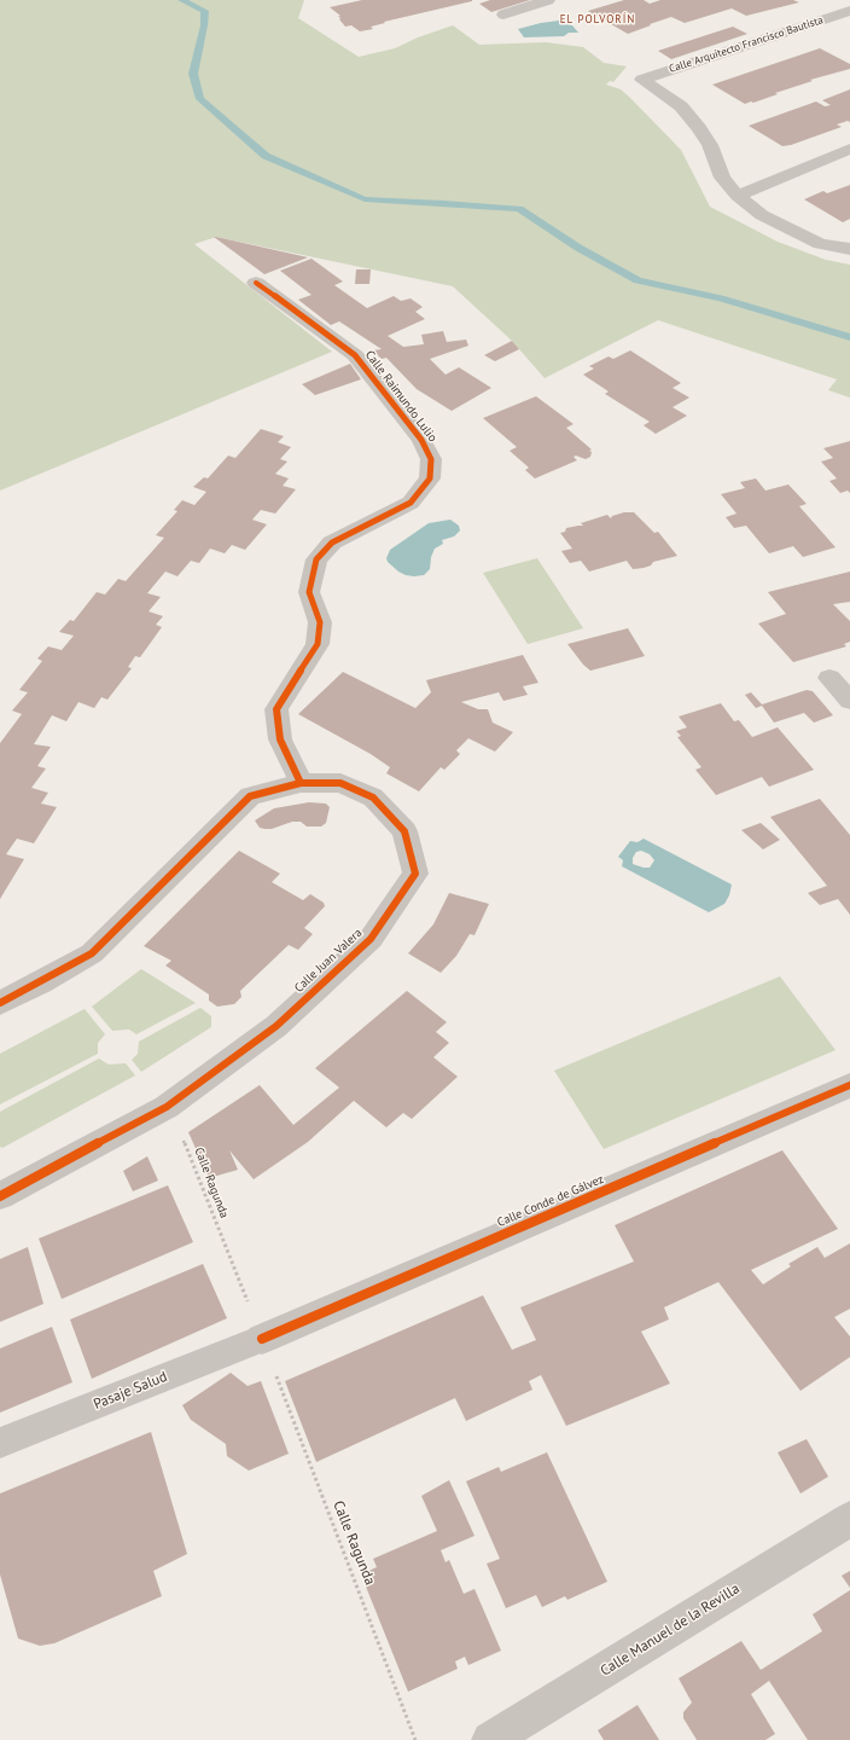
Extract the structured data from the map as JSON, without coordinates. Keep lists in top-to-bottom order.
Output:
{
  "streets": {
    "street": [
      "Calle Arquitecto Francisco Bautista",
      "Calle Raimundo Lulio",
      "Calle Juan Valera",
      "Calle Conde de Gálvez",
      "Calle Manuel de la Revilla"
    ],
    "lane": ["Pasaje Salud"],
    "path": ["Calle Ragunda"]
  },
  "crossings": [
    ["Calle Raimundo Lulio", "Calle Juan Valera"],
    ["Calle Conde de Gálvez", "Pasaje Salud"]
  ],
  "districts": ["EL POLVORÍN"]
}
